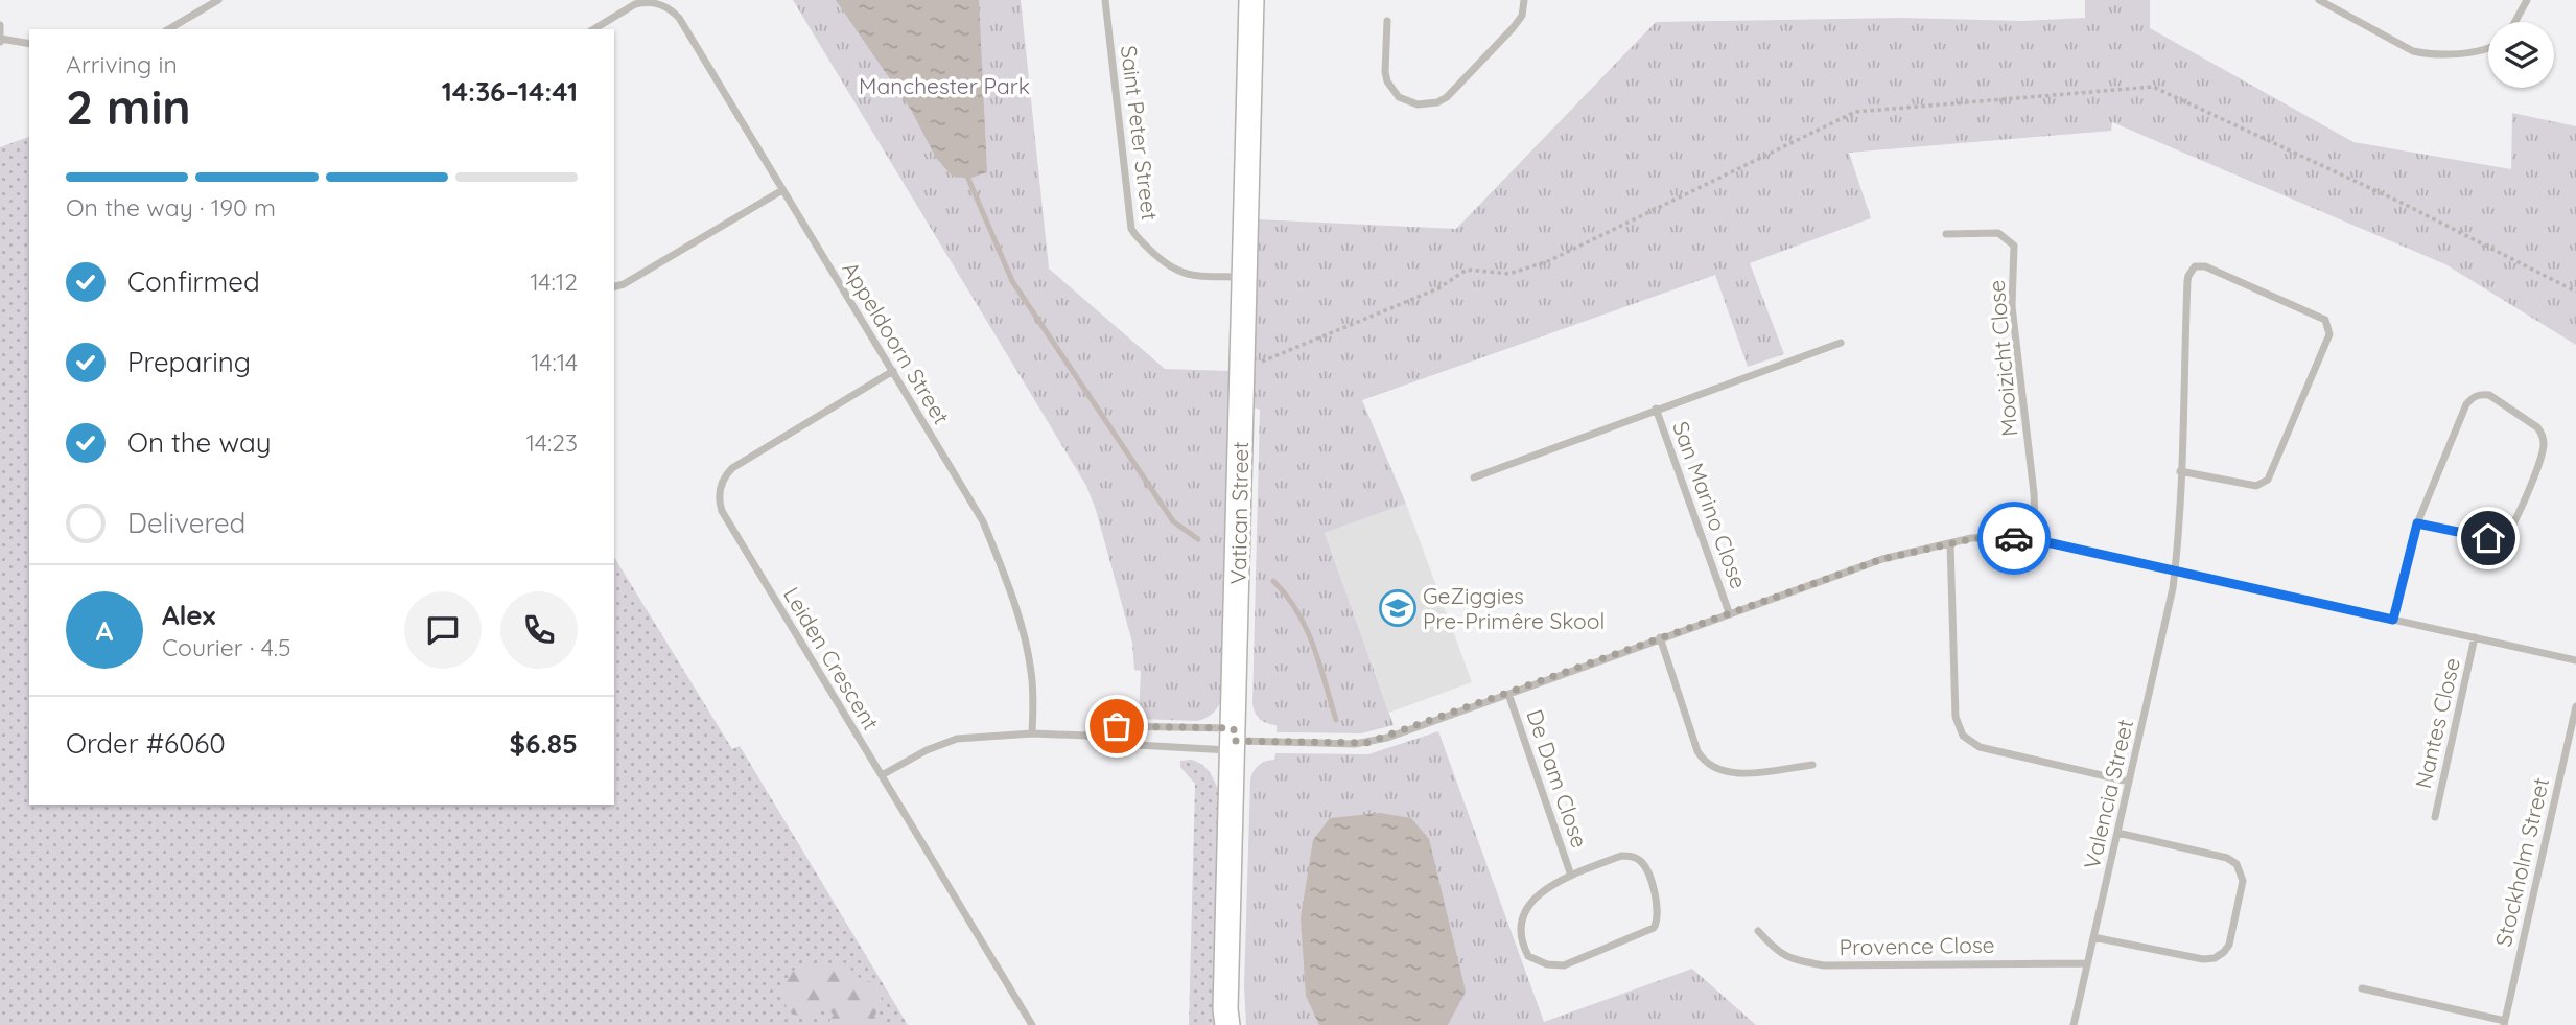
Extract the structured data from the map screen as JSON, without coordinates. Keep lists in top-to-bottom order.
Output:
{
  "streets": {
    "street": [
      "Saint Peter Street",
      "Appeldoorn Street",
      "Mooizicht Close",
      "San Marino Close",
      "Vatican Street",
      "Leiden Crescent",
      "Nantes Close",
      "De Dam Close",
      "Valencia Street",
      "Stockholm Street",
      "Provence Close"
    ]
  },
  "crossings": [
    ["Saint Peter Street", "Vatican Street"],
    ["Appeldoorn Street", "Leiden Crescent"],
    ["Valencia Street", "Provence Close"]
  ],
  "parks": ["Manchester Park"],
  "places": {
    "school or university": ["GeZiggies Pre-Primêre Skool"]
  },
  "page": {
    "heading": ["2 min", "Arriving in", "14:36–14:41"],
    "panel": [
      "Alex",
      "Courier · 4.5",
      "Order #6060",
      "$6.85"
    ],
    "bar": "On the way · 190 m",
    "list": [
      ["Confirmed", "14:12"],
      ["Preparing", "14:14"],
      ["On the way", "14:23"],
      "Delivered"
    ],
    "round": "A"
  }
}
